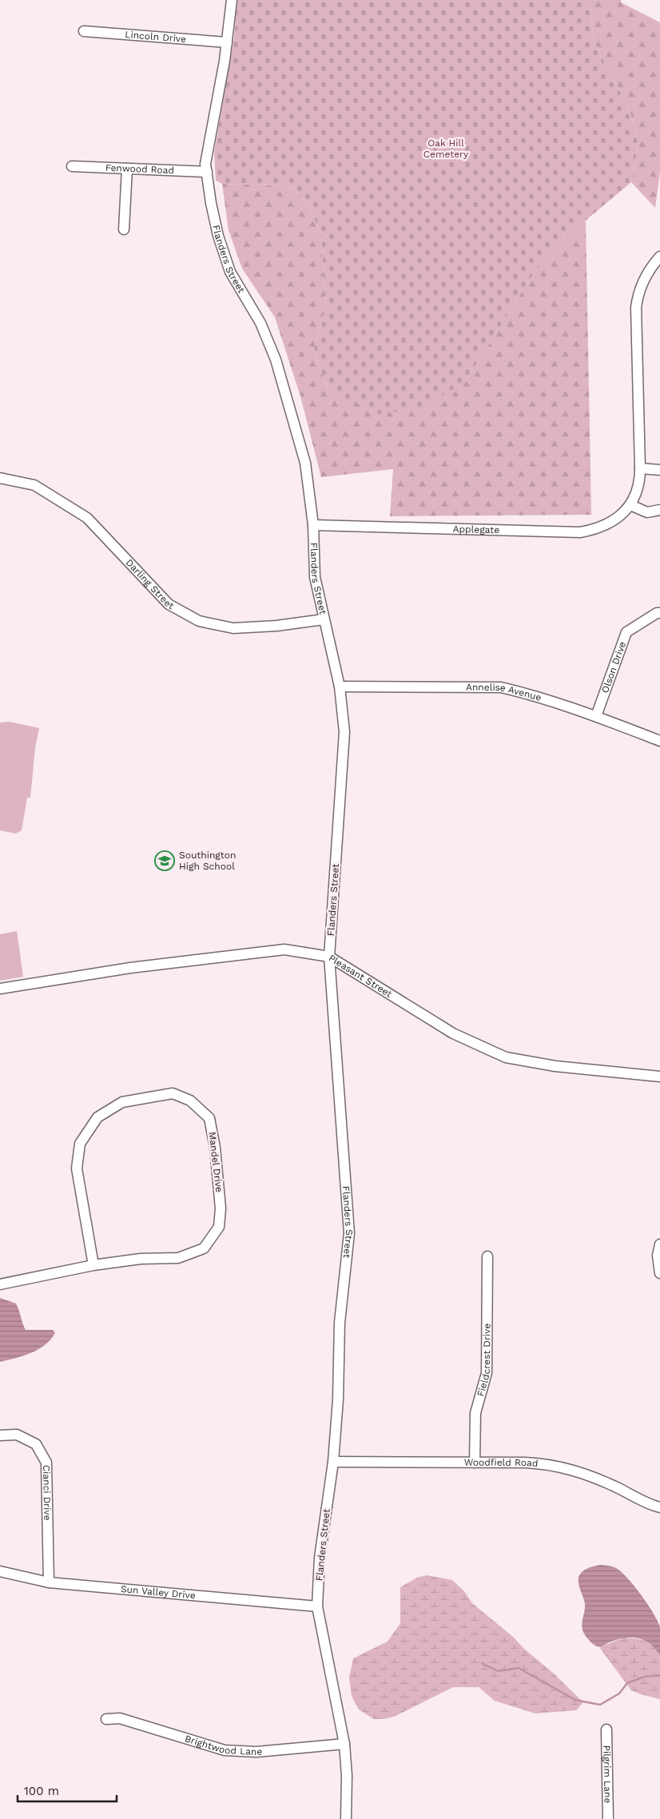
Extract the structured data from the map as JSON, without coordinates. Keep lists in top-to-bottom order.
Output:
{
  "streets": {
    "street": [
      "Lincoln Drive",
      "Fenwood Road",
      "Flanders Street",
      "Applegate",
      "Darling Street",
      "Olson Drive",
      "Annelise Avenue",
      "Pleasant Street",
      "Mandel Drive",
      "Fieldcrest Drive",
      "Woodfield Road",
      "Cianci Drive",
      "Sun Valley Drive",
      "Brightwood Lane",
      "Pilgrim Lane"
    ]
  },
  "crossings": [
    ["Lincoln Drive", "Flanders Street"],
    ["Fenwood Road", "Flanders Street"],
    ["Flanders Street", "Applegate"],
    ["Flanders Street", "Darling Street"],
    ["Flanders Street", "Annelise Avenue"],
    ["Flanders Street", "Pleasant Street"],
    ["Flanders Street", "Woodfield Road"],
    ["Flanders Street", "Sun Valley Drive"],
    ["Flanders Street", "Brightwood Lane"],
    ["Olson Drive", "Annelise Avenue"],
    ["Fieldcrest Drive", "Woodfield Road"],
    ["Cianci Drive", "Sun Valley Drive"]
  ],
  "parks": ["Oak Hill Cemetery"],
  "places": {
    "school or university": ["Southington High School"]
  },
  "scale_bar": "100 m"
}
